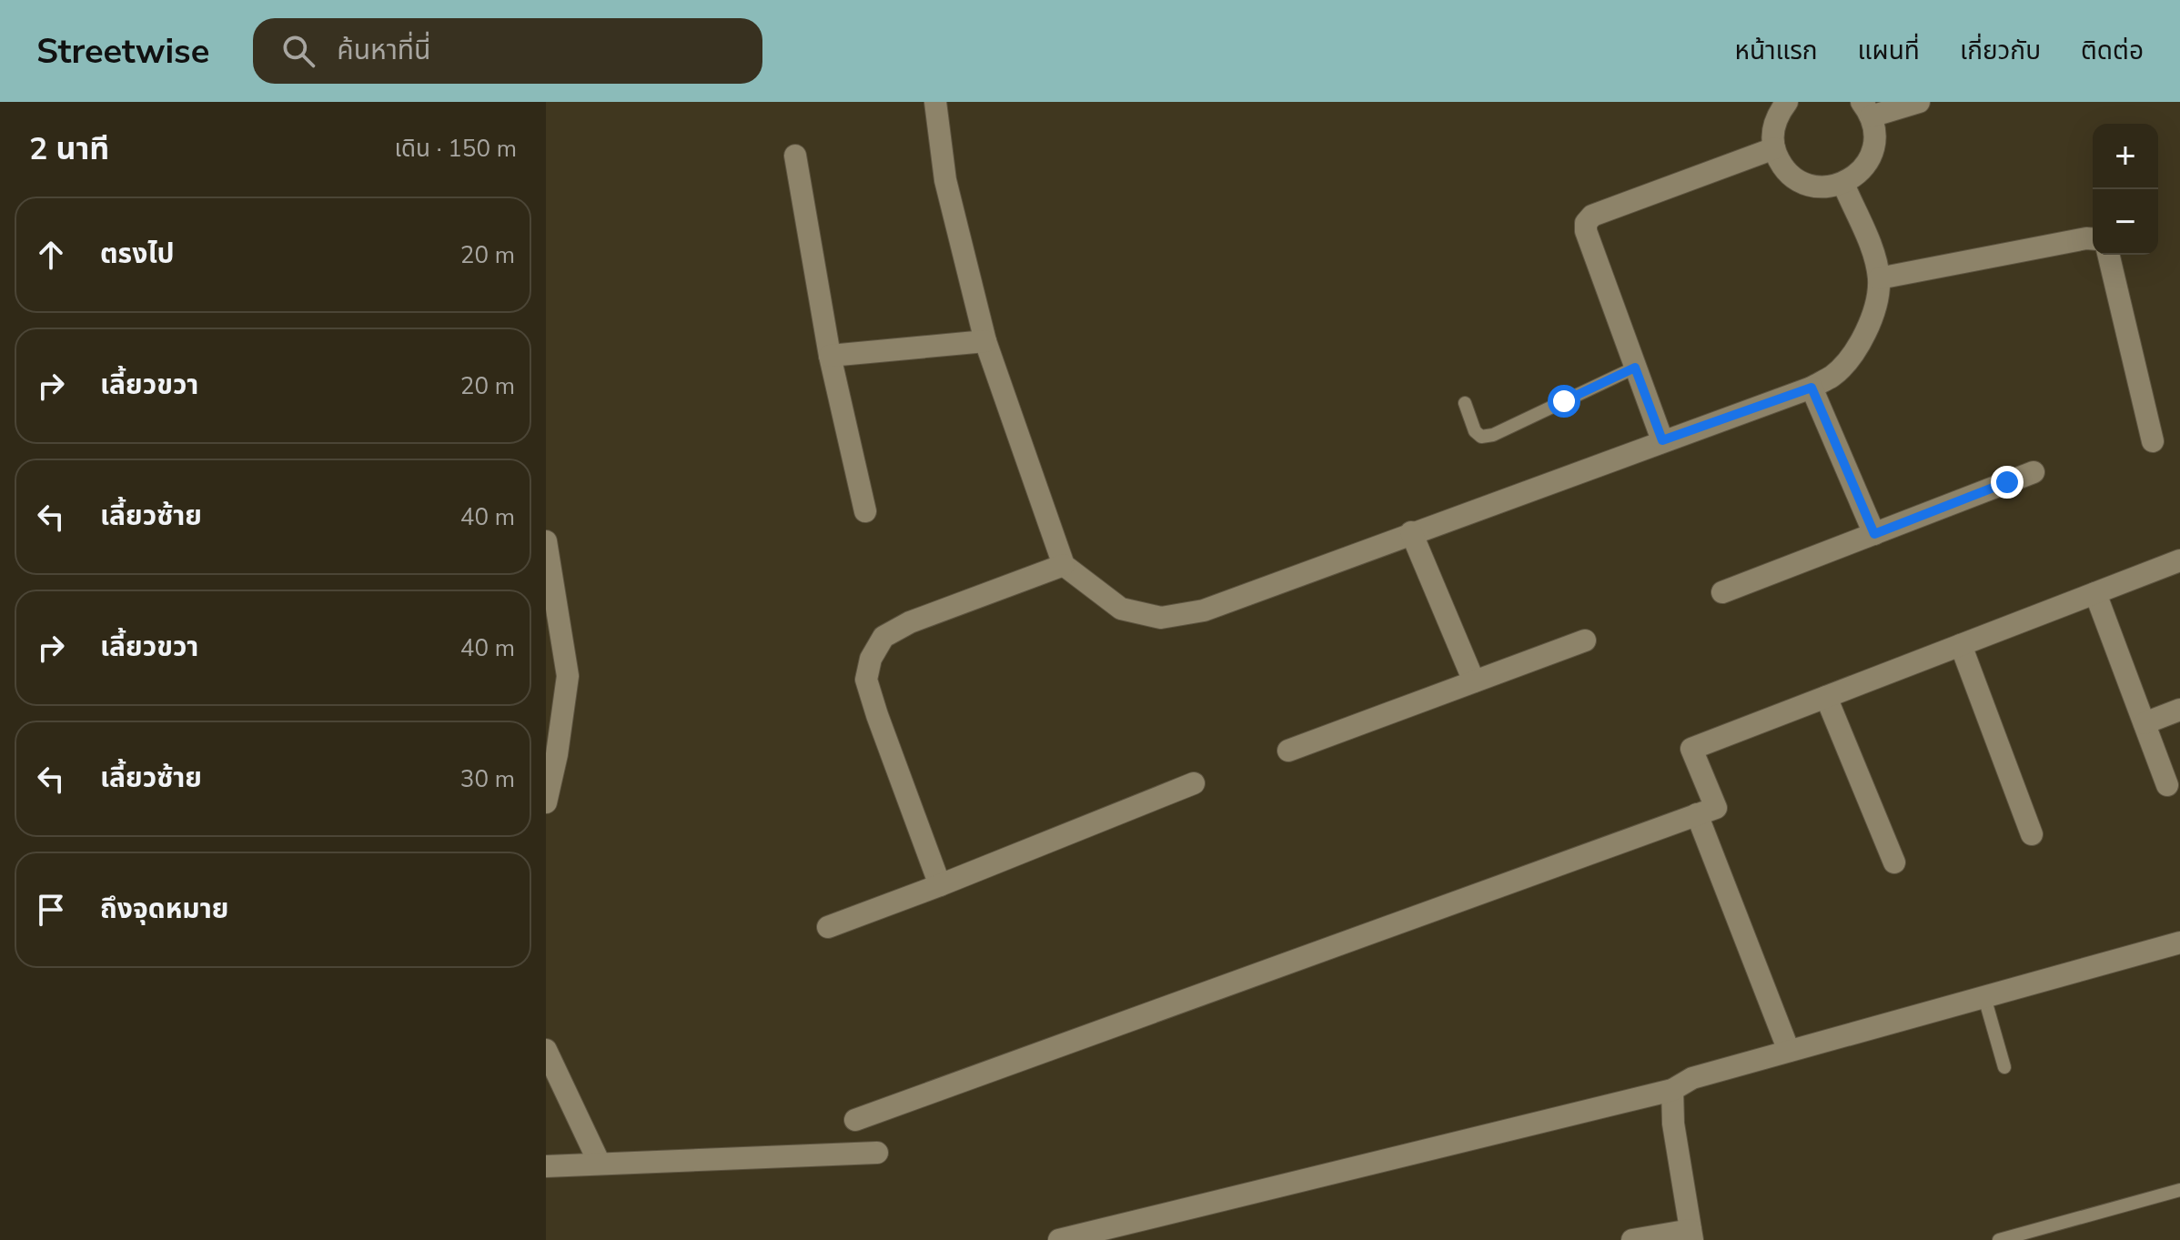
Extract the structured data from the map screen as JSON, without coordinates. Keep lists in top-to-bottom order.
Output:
{
  "page": {
    "header": "Streetwise",
    "search": "ค้นหาที่นี่",
    "nav": [
      "หน้าแรก",
      "แผนที่",
      "เกี่ยวกับ",
      "ติดต่อ"
    ],
    "heading": ["2 นาที", "เดิน · 150 m"],
    "map_buttons": ["+", "−"],
    "list": [
      ["ตรงไป", "20 m"],
      ["เลี้ยวขวา", "20 m"],
      ["เลี้ยวซ้าย", "40 m"],
      ["เลี้ยวขวา", "40 m"],
      ["เลี้ยวซ้าย", "30 m"],
      "ถึงจุดหมาย"
    ]
  }
}
